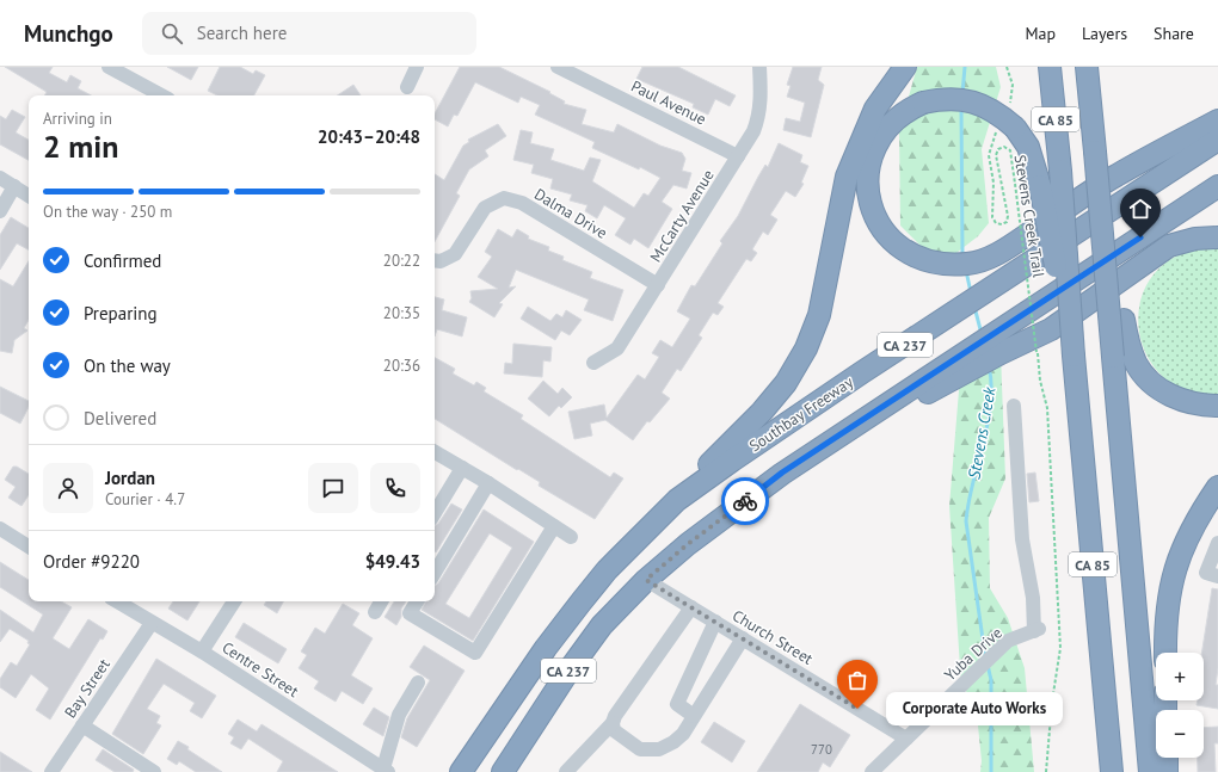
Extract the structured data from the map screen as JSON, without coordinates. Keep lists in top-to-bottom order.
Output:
{
  "streets": {
    "highway": ["CA 85", "CA 237", "Southbay Freeway"],
    "street": [
      "Paul Avenue",
      "Dalma Drive",
      "McCarty Avenue",
      "Church Street",
      "Yuba Drive",
      "Centre Street",
      "Bay Street"
    ],
    "path": ["Stevens Creek Trail"]
  },
  "crossings": [
    ["Paul Avenue", "McCarty Avenue"],
    ["Dalma Drive", "McCarty Avenue"],
    ["CA 237", "Church Street"],
    ["Church Street", "Yuba Drive"],
    ["Centre Street", "Bay Street"]
  ],
  "water": ["Stevens Creek"],
  "places": ["Corporate Auto Works"],
  "house_numbers": ["770"],
  "page": {
    "header": "Munchgo",
    "search": "Search here",
    "nav": ["Map", "Layers", "Share"],
    "heading": ["2 min", "Arriving in", "20:43–20:48"],
    "panel": [
      "Jordan",
      "Courier · 4.7",
      "Order #9220",
      "$49.43"
    ],
    "bar": "On the way · 250 m",
    "list": [
      ["Confirmed", "20:22"],
      ["Preparing", "20:35"],
      ["On the way", "20:36"],
      "Delivered"
    ],
    "map_buttons": ["+", "−"],
    "bubble": "Corporate Auto Works"
  }
}
